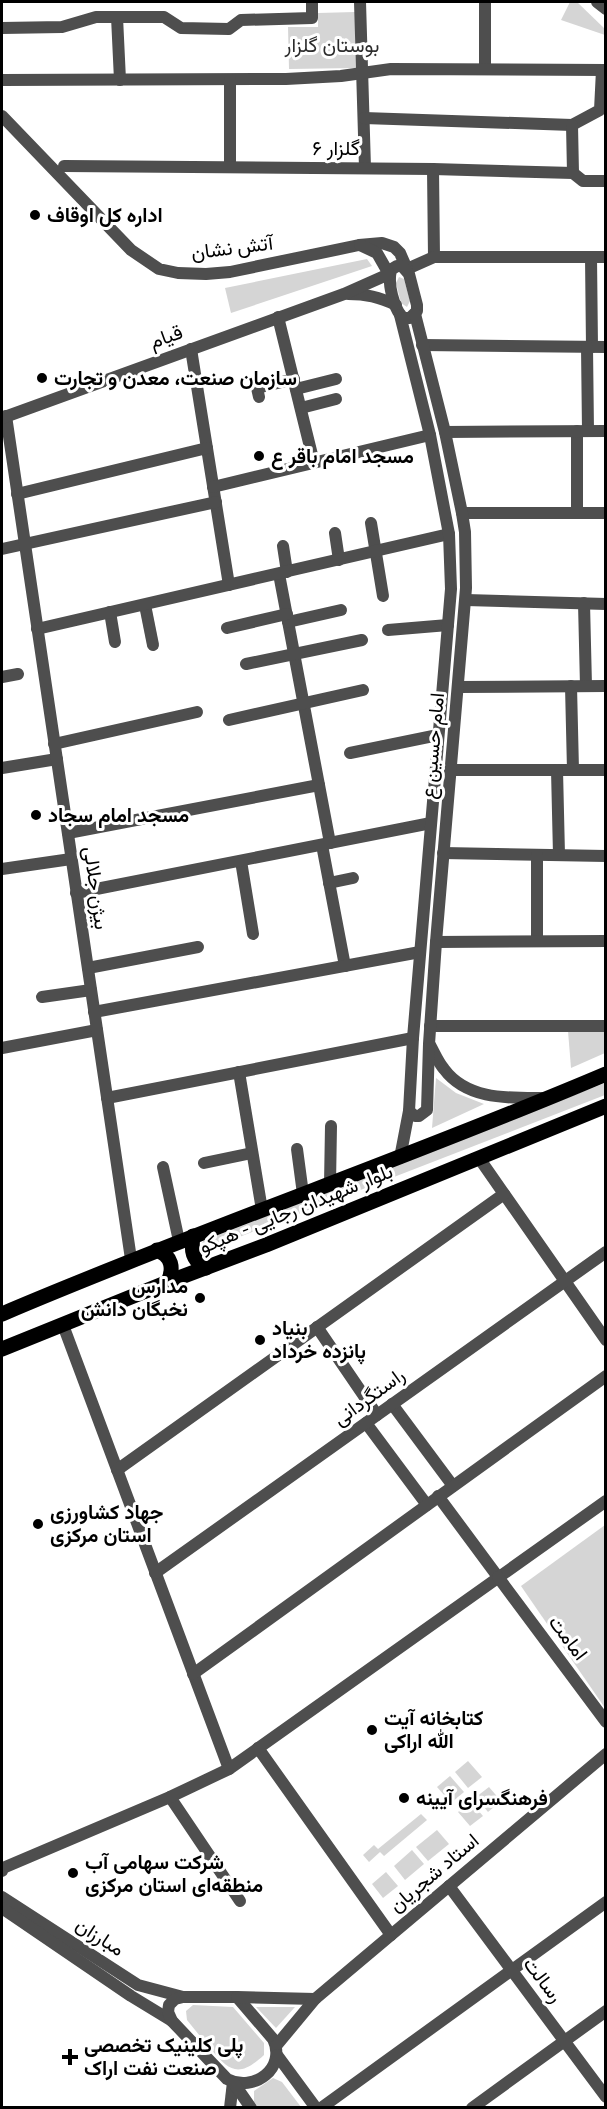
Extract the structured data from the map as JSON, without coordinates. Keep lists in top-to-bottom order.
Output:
{
  "streets": {
    "main road": ["بلوار شهیدان رجایی - هپکو"],
    "street": [
      "گلزار ۶",
      "آتش نشان",
      "قیام",
      "امام حسین ع",
      "بیژن جلالی",
      "راستگردانی",
      "امامت",
      "استاد شجریان",
      "مبارزان",
      "رسالت"
    ]
  },
  "crossings": [
    ["آتش نشان", "قیام"],
    ["آتش نشان", "امام حسین ع"],
    ["قیام", "امام حسین ع"],
    ["قیام", "بیژن جلالی"],
    ["امام حسین ع", "بلوار شهیدان رجایی - هپکو"],
    ["بیژن جلالی", "بلوار شهیدان رجایی - هپکو"],
    ["استاد شجریان", "مبارزان"],
    ["استاد شجریان", "رسالت"]
  ],
  "parks": ["بوستان گلزار"],
  "places": {
    "other": [
      "اداره کل اوقاف",
      "سازمان صنعت، معدن و تجارت",
      "مسجد امام باقر ع",
      "مسجد امام سجاد",
      "مدارس نخبگان دانش",
      "بنیاد پانزده خرداد",
      "جهاد کشاورزی استان مرکزی",
      "کتابخانه آیت الله اراکی",
      "فرهنگسرای آیینه",
      "شرکت سهامی آب منطقه‌ای استان مرکزی"
    ],
    "health": ["پلی کلینیک تخصصی صنعت نفت اراک"]
  }
}
